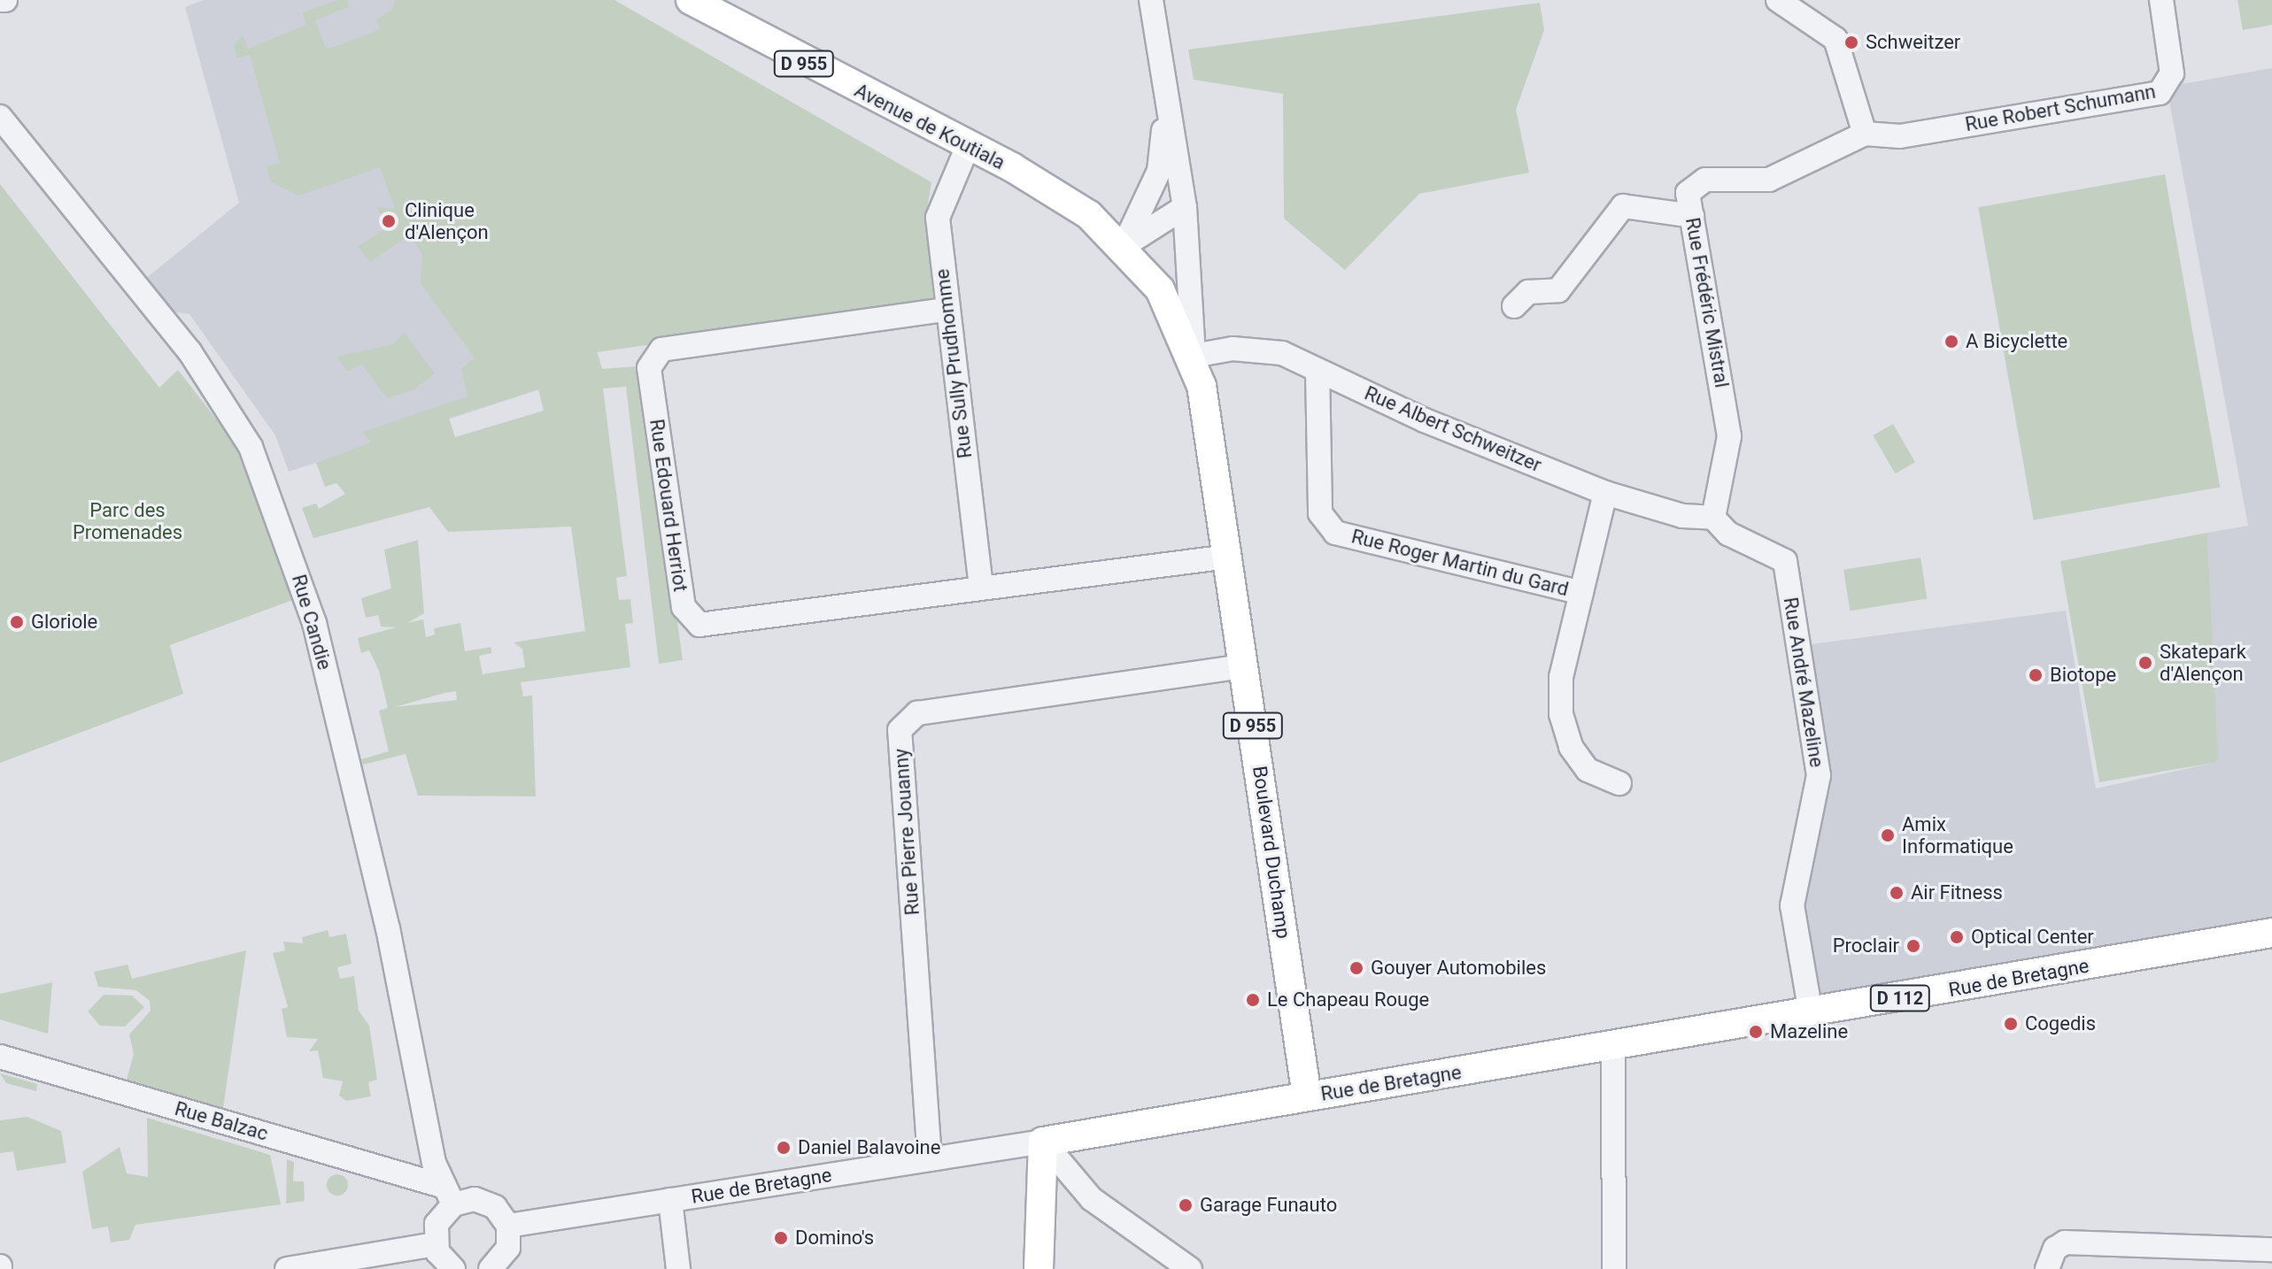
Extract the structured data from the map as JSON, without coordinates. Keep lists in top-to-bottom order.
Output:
{
  "streets": {
    "main road": [
      "D 955",
      "Avenue de Koutiala",
      "Boulevard Duchamp",
      "Rue de Bretagne",
      "D 112"
    ],
    "street": [
      "Rue Robert Schumann",
      "Rue Frédéric Mistral",
      "Rue Sully Prudhomme",
      "Rue Albert Schweitzer",
      "Rue Edouard Herriot",
      "Rue Roger Martin du Gard",
      "Rue Candie",
      "Rue André Mazeline",
      "Rue Pierre Jouanny",
      "Rue Balzac"
    ]
  },
  "crossings": [
    ["Rue Robert Schumann", "Rue Frédéric Mistral"],
    ["Avenue de Koutiala", "Rue Sully Prudhomme"],
    ["Avenue de Koutiala", "Boulevard Duchamp"],
    ["Rue Frédéric Mistral", "Rue Albert Schweitzer"],
    ["Rue Frédéric Mistral", "Rue André Mazeline"],
    ["Rue Sully Prudhomme", "Rue Edouard Herriot"],
    ["Rue Albert Schweitzer", "Rue Roger Martin du Gard"],
    ["Rue Albert Schweitzer", "Rue André Mazeline"],
    ["Rue Albert Schweitzer", "Boulevard Duchamp"],
    ["Rue Edouard Herriot", "Boulevard Duchamp"],
    ["Rue Candie", "Rue Balzac"],
    ["Rue André Mazeline", "Rue de Bretagne"],
    ["Rue Pierre Jouanny", "Boulevard Duchamp"],
    ["Rue Pierre Jouanny", "Rue de Bretagne"],
    ["Boulevard Duchamp", "Rue de Bretagne"],
    ["Rue de Bretagne", "Rue Balzac"]
  ],
  "parks": ["Parc des Promenades"],
  "places": [
    "Schweitzer",
    "Clinique d'Alençon",
    "A Bicyclette",
    "Gloriole",
    "Skatepark d'Alençon",
    "Biotope",
    "Amix Informatique",
    "Air Fitness",
    "Optical Center",
    "Proclair",
    "Gouyer Automobiles",
    "Le Chapeau Rouge",
    "Cogedis",
    "Mazeline",
    "Daniel Balavoine",
    "Garage Funauto",
    "Domino's"
  ]
}
